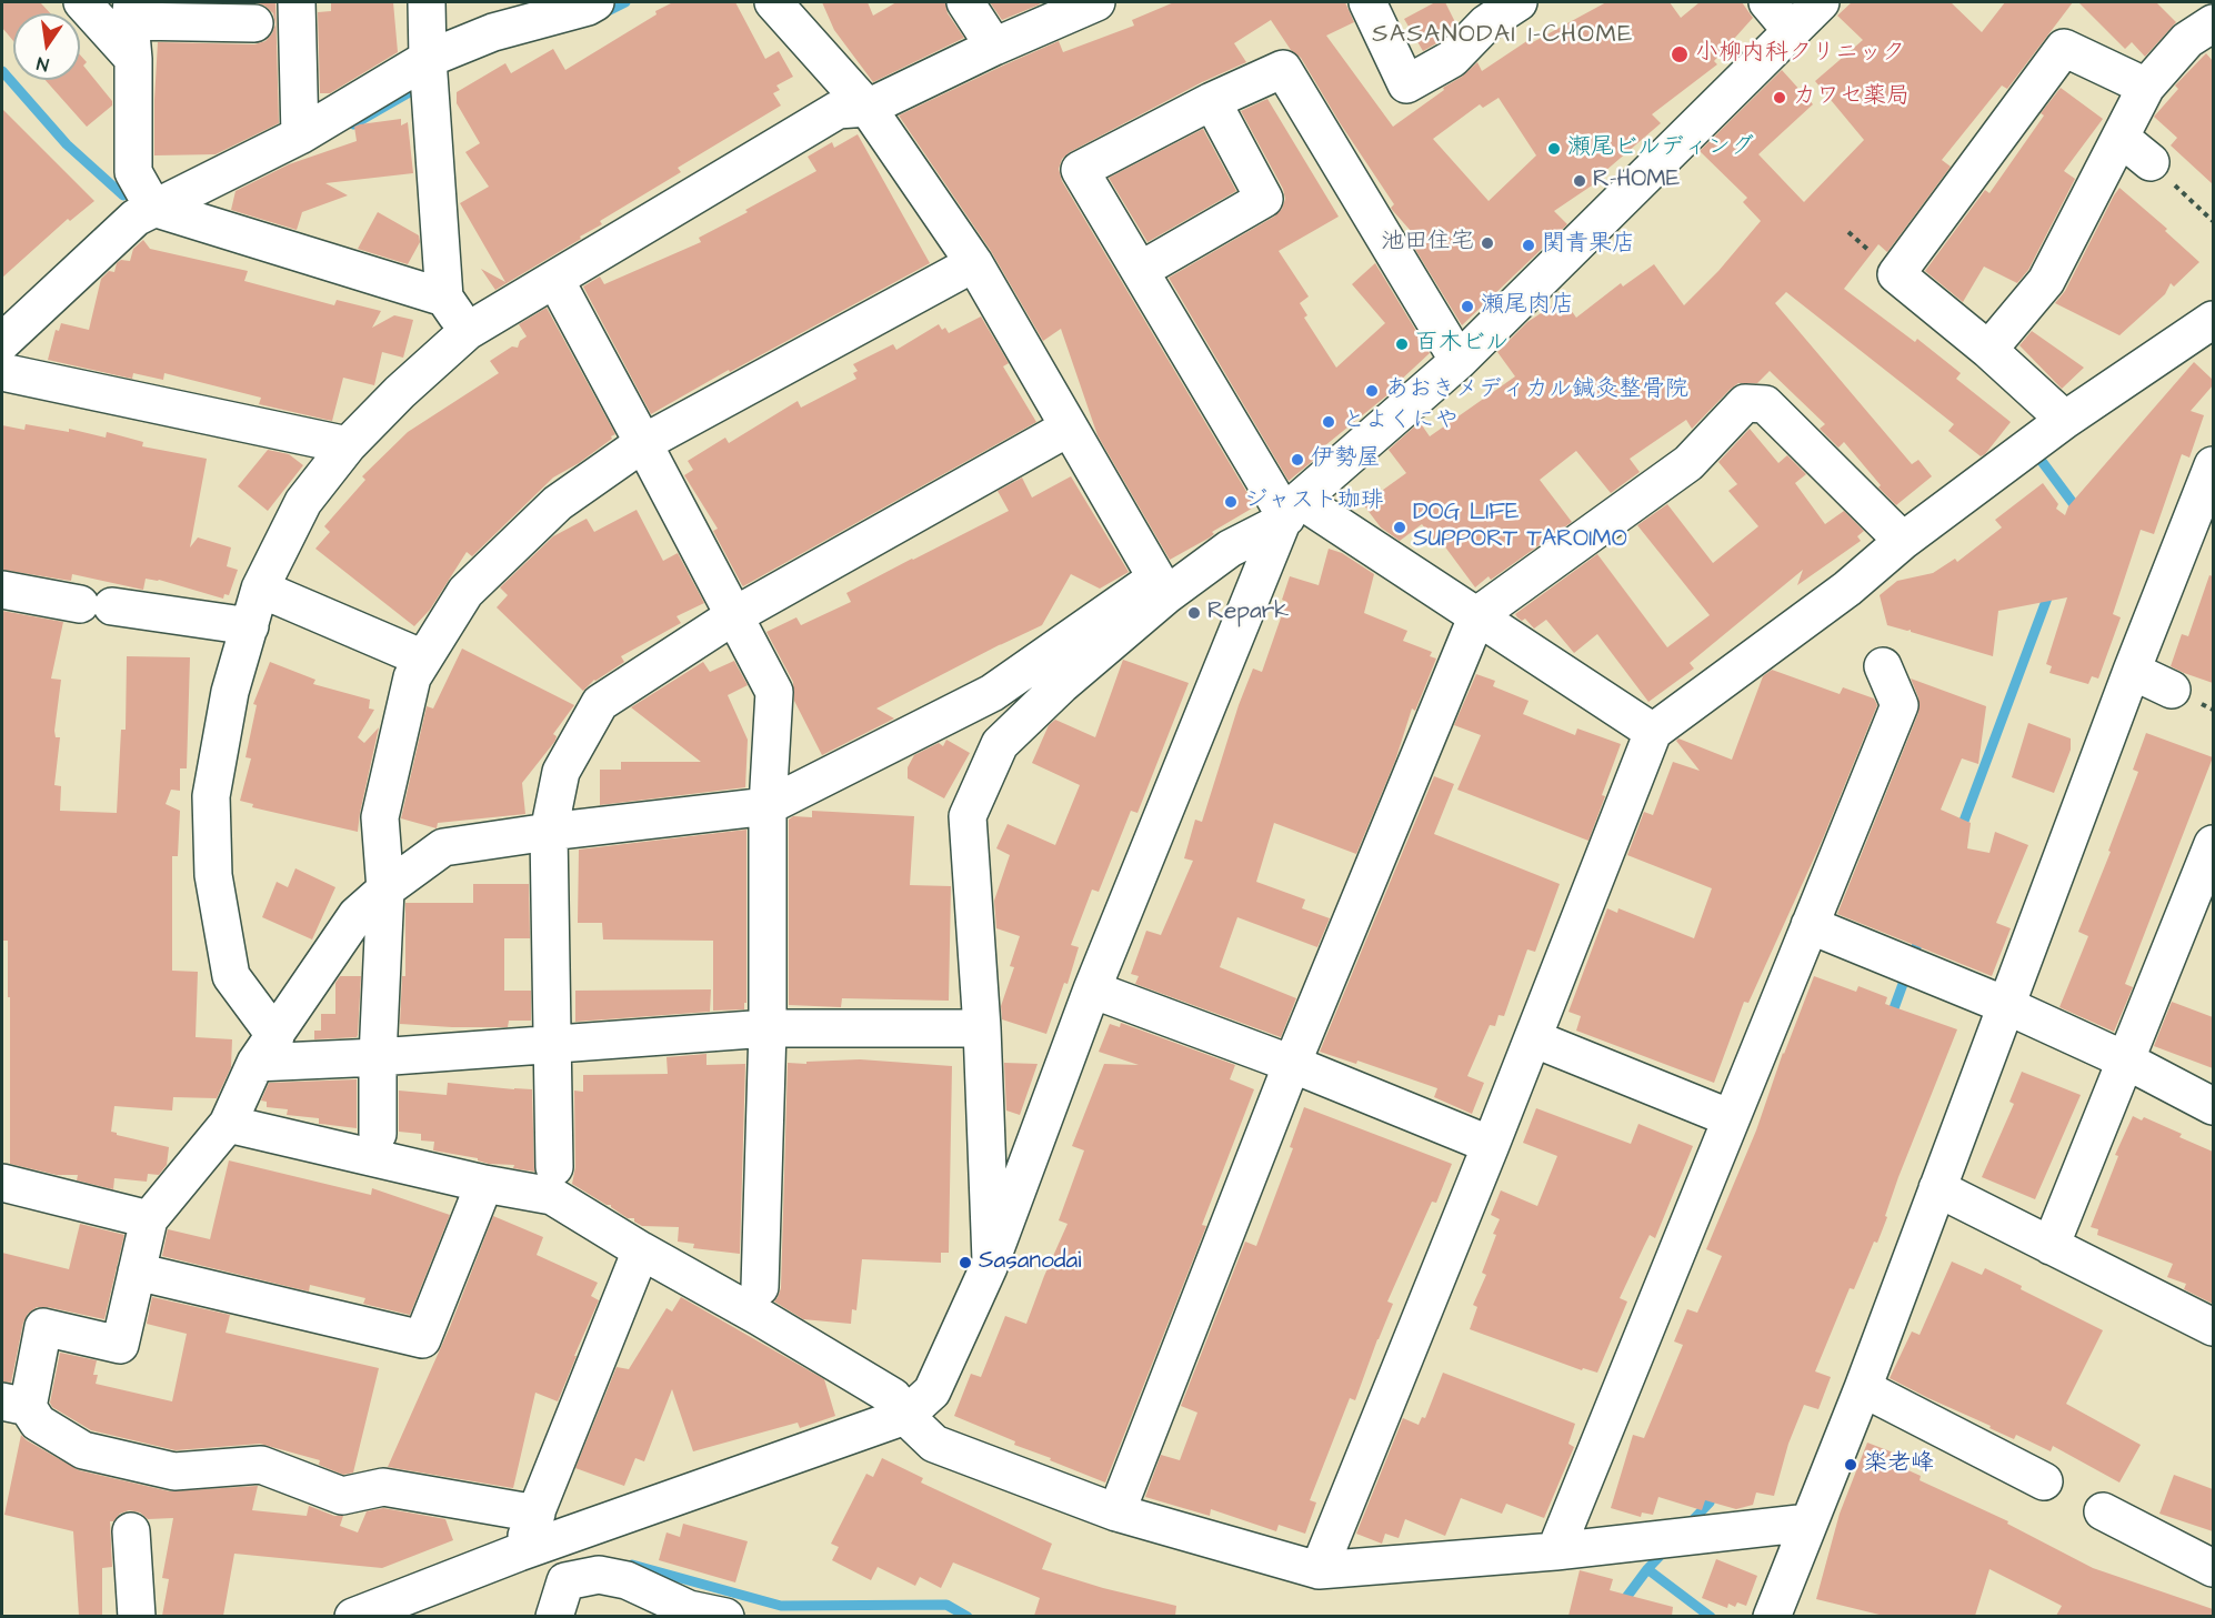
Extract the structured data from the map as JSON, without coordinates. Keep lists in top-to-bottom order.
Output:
{
  "districts": ["SASANODAI 1-CHOME"],
  "places": [
    "小柳内科クリニック",
    "カワセ薬局",
    "瀬尾ビルディング",
    "R-HOME",
    "池田住宅",
    "関青果店",
    "瀬尾肉店",
    "百木ビル",
    "あおきメディカル鍼灸整骨院",
    "とよくにや",
    "伊勢屋",
    "ジャスト珈琲",
    "DOG LIFE SUPPORT TAROIMO",
    "Repark",
    "Sasanodai",
    "楽老峰"
  ],
  "north": "bottom"
}
